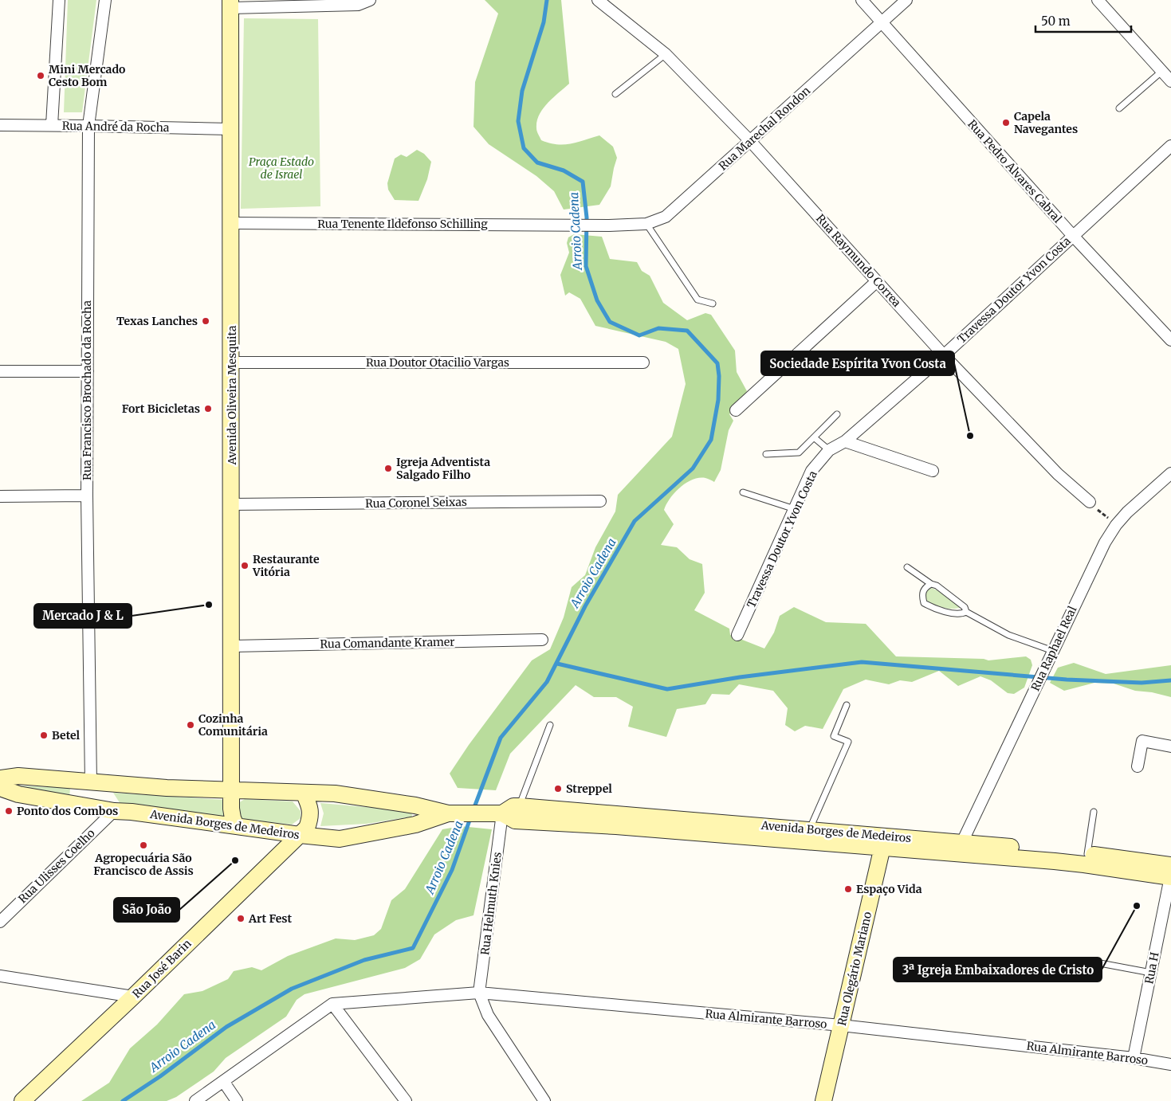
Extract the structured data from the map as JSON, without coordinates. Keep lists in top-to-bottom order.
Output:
{
  "streets": {
    "main road": [
      "Avenida Oliveira Mesquita",
      "Avenida Borges de Medeiros",
      "Rua José Barin",
      "Rua Olegário Mariano"
    ],
    "street": [
      "Rua André da Rocha",
      "Rua Marechal Rondon",
      "Rua Pedro Alvares Cabral",
      "Rua Tenente Ildefonso Schilling",
      "Rua Raymundo Correa",
      "Travessa Doutor Yvon Costa",
      "Rua Doutor Otacilio Vargas",
      "Rua Francisco Brochado da Rocha",
      "Rua Coronel Seixas",
      "Rua Comandante Kramer",
      "Rua Raphael Real",
      "Rua Ulisses Coelho",
      "Rua Helmuth Knies",
      "Rua H",
      "Rua Almirante Barroso"
    ]
  },
  "crossings": [
    ["Rua André da Rocha", "Rua Francisco Brochado da Rocha"],
    ["Rua André da Rocha", "Avenida Oliveira Mesquita"],
    ["Rua Marechal Rondon", "Rua Pedro Alvares Cabral"],
    ["Rua Marechal Rondon", "Rua Tenente Ildefonso Schilling"],
    ["Rua Marechal Rondon", "Rua Raymundo Correa"],
    ["Rua Pedro Alvares Cabral", "Travessa Doutor Yvon Costa"],
    ["Rua Tenente Ildefonso Schilling", "Avenida Oliveira Mesquita"],
    ["Rua Raymundo Correa", "Travessa Doutor Yvon Costa"],
    ["Rua Doutor Otacilio Vargas", "Avenida Oliveira Mesquita"],
    ["Rua Francisco Brochado da Rocha", "Avenida Borges de Medeiros"],
    ["Avenida Oliveira Mesquita", "Rua Coronel Seixas"],
    ["Avenida Oliveira Mesquita", "Rua Comandante Kramer"],
    ["Avenida Oliveira Mesquita", "Avenida Borges de Medeiros"],
    ["Rua Raphael Real", "Avenida Borges de Medeiros"],
    ["Avenida Borges de Medeiros", "Rua Ulisses Coelho"],
    ["Avenida Borges de Medeiros", "Rua Helmuth Knies"],
    ["Avenida Borges de Medeiros", "Rua H"],
    ["Avenida Borges de Medeiros", "Rua José Barin"],
    ["Avenida Borges de Medeiros", "Rua Olegário Mariano"],
    ["Rua Helmuth Knies", "Rua Almirante Barroso"],
    ["Rua H", "Rua Almirante Barroso"],
    ["Rua Olegário Mariano", "Rua Almirante Barroso"]
  ],
  "water": ["Arroio Cadena"],
  "parks": ["Praça Estado de Israel"],
  "places": [
    "Mini Mercado Cesto Bom",
    "Capela Navegantes",
    "Texas Lanches",
    "Fort Bicicletas",
    "Sociedade Espírita Yvon Costa",
    "Igreja Adventista Salgado Filho",
    "Restaurante Vitória",
    "Mercado J & L",
    "Cozinha Comunitária",
    "Betel",
    "Streppel",
    "Ponto dos Combos",
    "Agropecuária São Francisco de Assis",
    "São João",
    "Espaço Vida",
    "3ª Igreja Embaixadores de Cristo",
    "Art Fest"
  ],
  "scale_bar": "50 m"
}
